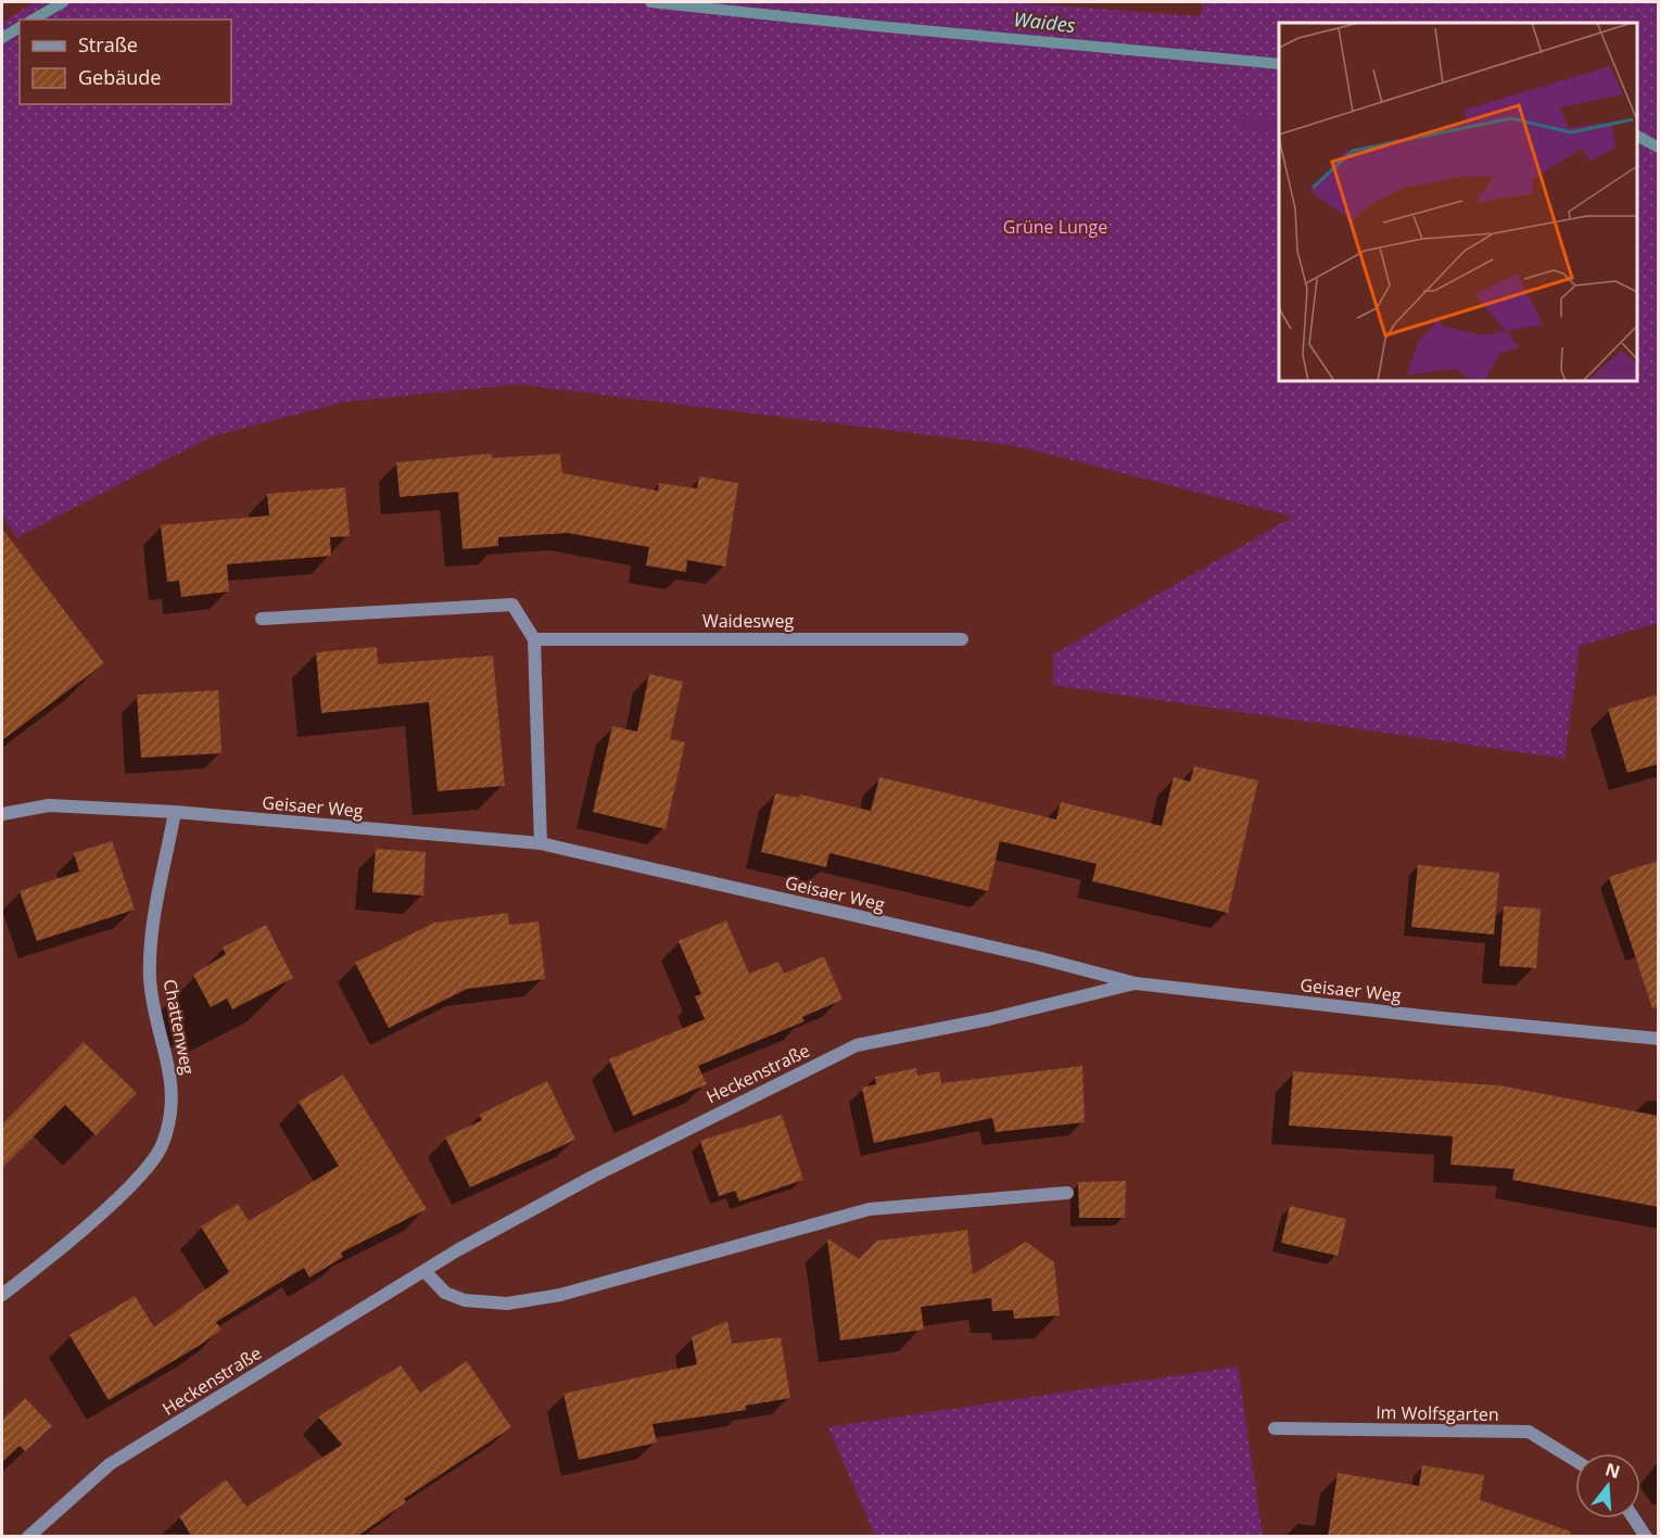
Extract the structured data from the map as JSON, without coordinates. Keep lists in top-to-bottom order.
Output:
{
  "streets": {
    "street": [
      "Waidesweg",
      "Geisaer Weg",
      "Chattenweg",
      "Heckenstraße",
      "Im Wolfsgarten"
    ]
  },
  "crossings": [
    ["Geisaer Weg", "Chattenweg"],
    ["Geisaer Weg", "Heckenstraße"]
  ],
  "water": ["Waides"],
  "parks": ["Grüne Lunge"],
  "legend": ["Straße", "Gebäude"],
  "north": "top"
}
